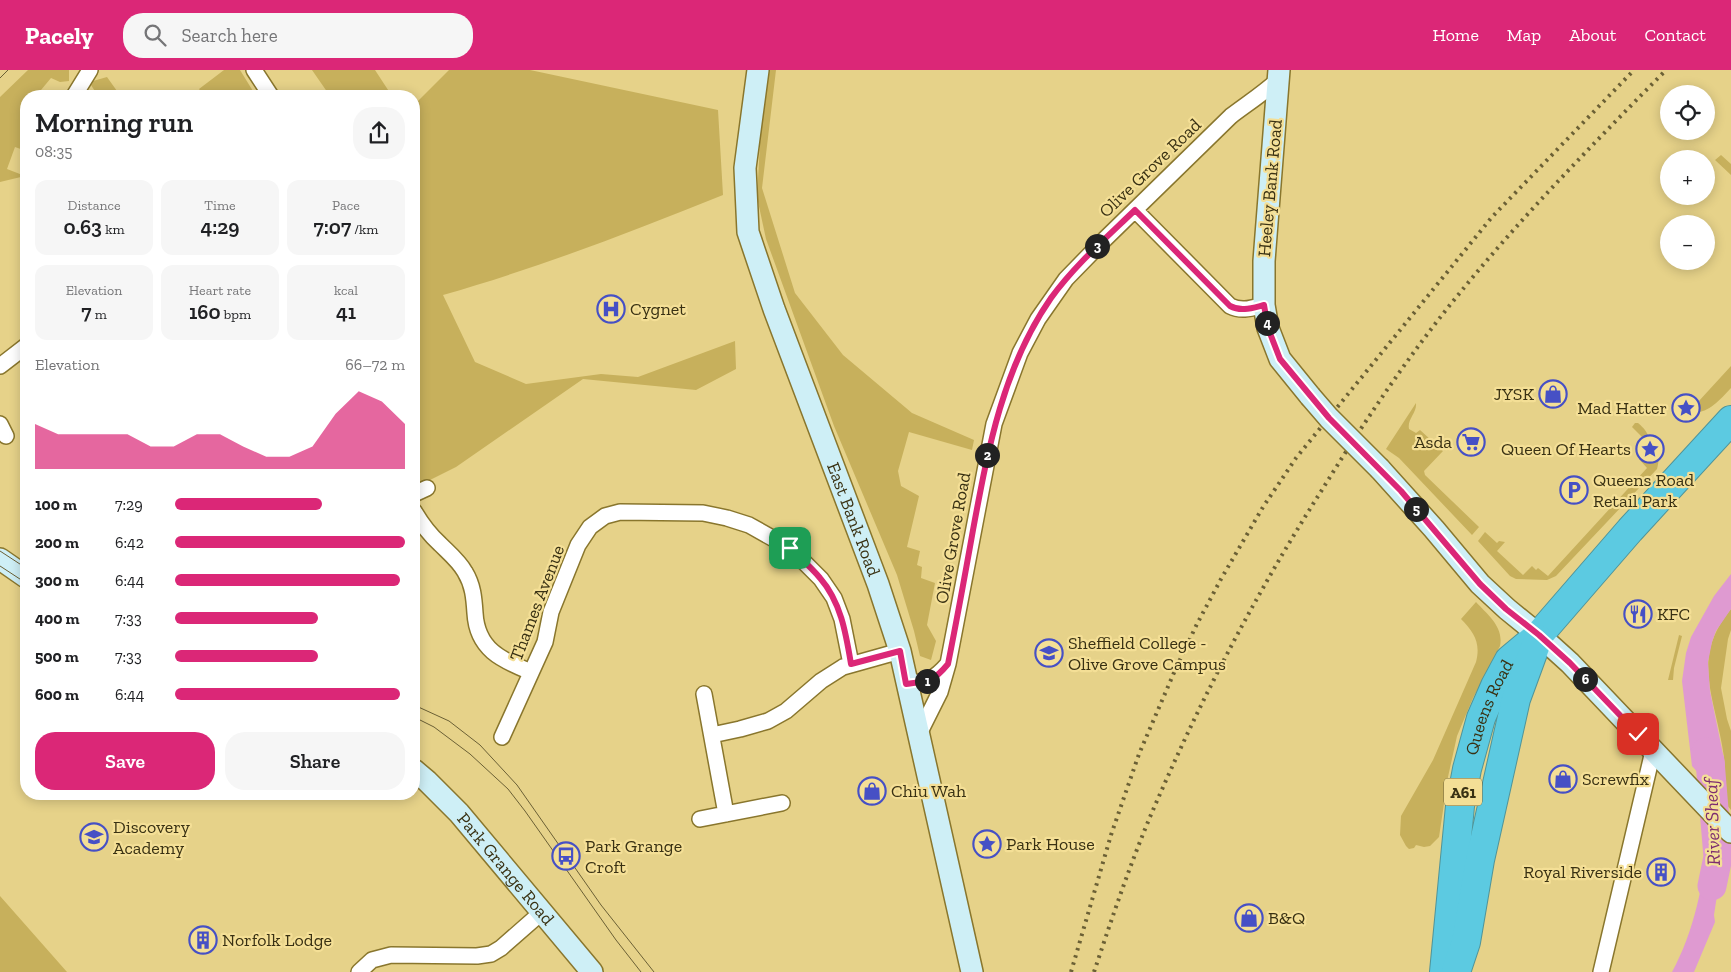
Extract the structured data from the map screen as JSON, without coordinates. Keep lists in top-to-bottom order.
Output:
{
  "streets": {
    "highway": ["Queens Road", "A61"],
    "street": [
      "Olive Grove Road",
      "Heeley Bank Road",
      "East Bank Road",
      "Thames Avenue",
      "Park Grange Road"
    ]
  },
  "crossings": [
    ["Olive Grove Road", "Heeley Bank Road"],
    ["Olive Grove Road", "East Bank Road"],
    ["Heeley Bank Road", "Queens Road"]
  ],
  "water": ["River Sheaf"],
  "places": {
    "hospital": ["Cygnet"],
    "shop": [
      "JYSK",
      "Screwfix",
      "Chiu Wah",
      "B&Q"
    ],
    "place": ["Mad Hatter", "Queen Of Hearts", "Park House"],
    "supermarket": ["Asda"],
    "parking": ["Queens Road Retail Park"],
    "restaurant": ["KFC"],
    "school or university": ["Sheffield College - Olive Grove Campus", "Discovery Academy"],
    "bus stop": ["Park Grange Croft"],
    "building": ["Royal Riverside", "Norfolk Lodge"]
  },
  "page": {
    "header": "Pacely",
    "search": "Search here",
    "nav": [
      "Home",
      "Map",
      "About",
      "Contact"
    ],
    "map_buttons": ["+", "−"],
    "heading": ["Morning run", "08:35"],
    "stats": [
      ["Distance", "0.63 km"],
      ["Time", "4:29"],
      ["Pace", "7:07 /km"],
      ["Elevation", "7 m"],
      ["Heart rate", "160 bpm"],
      ["kcal", "41"]
    ],
    "pins": [
      "3",
      "4",
      "2",
      "5",
      "6",
      "1"
    ],
    "chart": ["Elevation", "66–72 m"],
    "list": [
      {
        "name": "100 m",
        "note": "7:29"
      },
      {
        "name": "200 m",
        "note": "6:42"
      },
      {
        "name": "300 m",
        "note": "6:44"
      },
      {
        "name": "400 m",
        "note": "7:33"
      },
      {
        "name": "500 m",
        "note": "7:33"
      },
      {
        "name": "600 m",
        "note": "6:44"
      }
    ],
    "buttons": ["Save", "Share"]
  }
}
